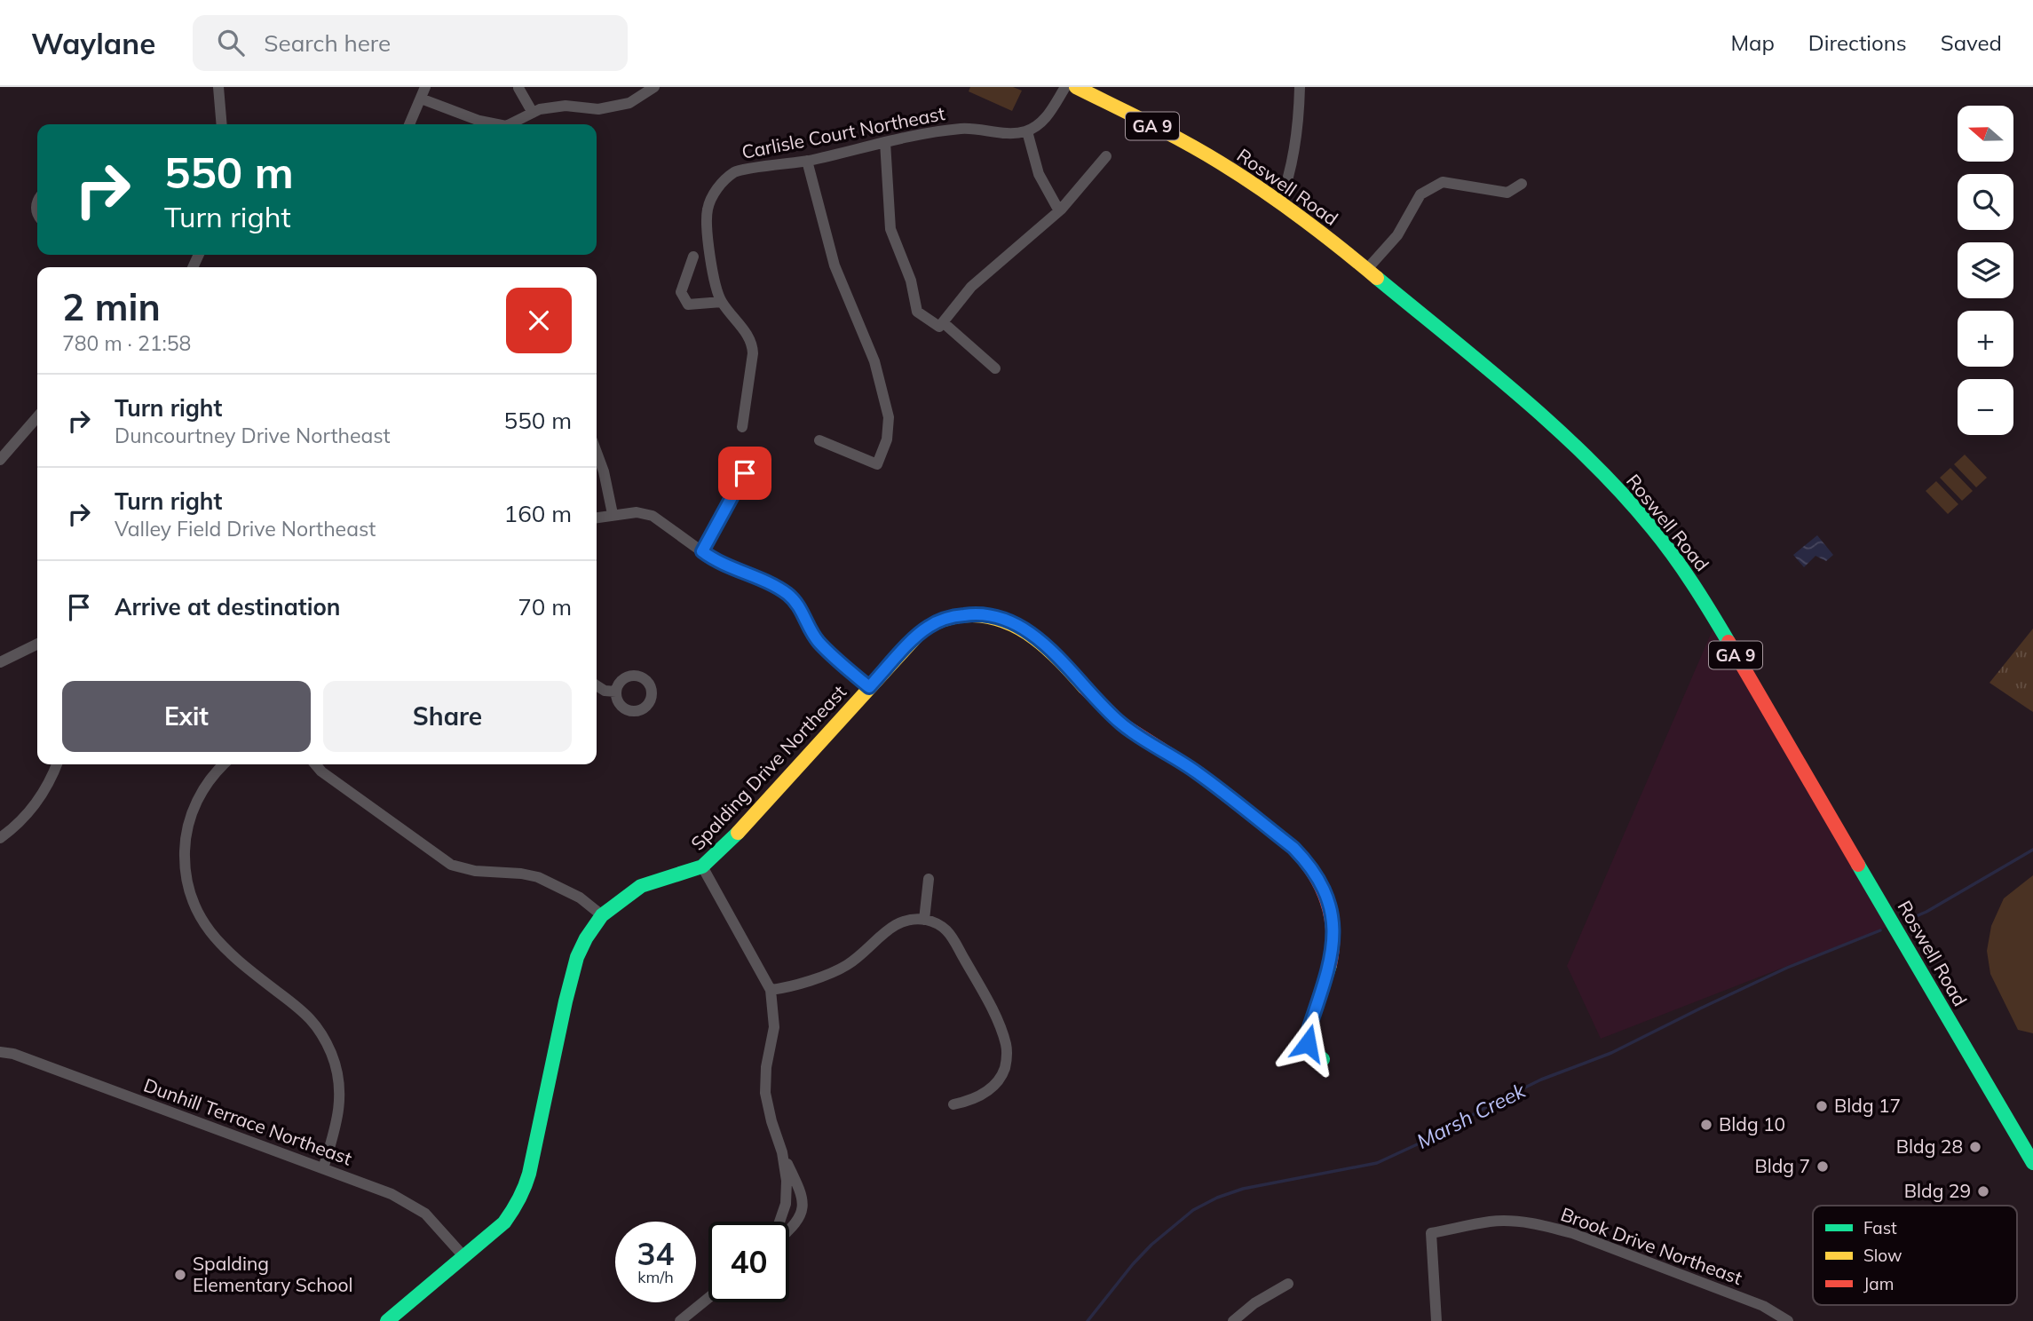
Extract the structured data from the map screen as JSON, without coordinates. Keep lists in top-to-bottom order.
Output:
{
  "streets": {
    "street": [
      "GA 9",
      "Carlisle Court Northeast",
      "Roswell Road",
      "Spalding Drive Northeast",
      "Dunhill Terrace Northeast",
      "Brook Drive Northeast"
    ]
  },
  "crossings": [
    ["Spalding Drive Northeast", "Dunhill Terrace Northeast"]
  ],
  "water": ["Marsh Creek"],
  "places": [
    "Bldg 17",
    "Bldg 10",
    "Bldg 28",
    "Bldg 7",
    "Bldg 29",
    "Spalding Elementary School"
  ],
  "legend": ["Fast", "Slow", "Jam"],
  "north": "left",
  "page": {
    "header": "Waylane",
    "search": "Search here",
    "nav": ["Map", "Directions", "Saved"],
    "map_buttons": ["+", "−"],
    "turn": ["550 m", "Turn right"],
    "heading": ["2 min", "780 m · 21:58"],
    "list": [
      {
        "name": "Turn right",
        "note": "Duncourtney Drive Northeast",
        "value": "550 m"
      },
      {
        "name": "Turn right",
        "note": "Valley Field Drive Northeast",
        "value": "160 m"
      },
      {
        "name": "Arrive at destination",
        "value": "70 m"
      }
    ],
    "buttons": ["Exit", "Share"],
    "speed": "34 km/h",
    "limit": "40"
  }
}
